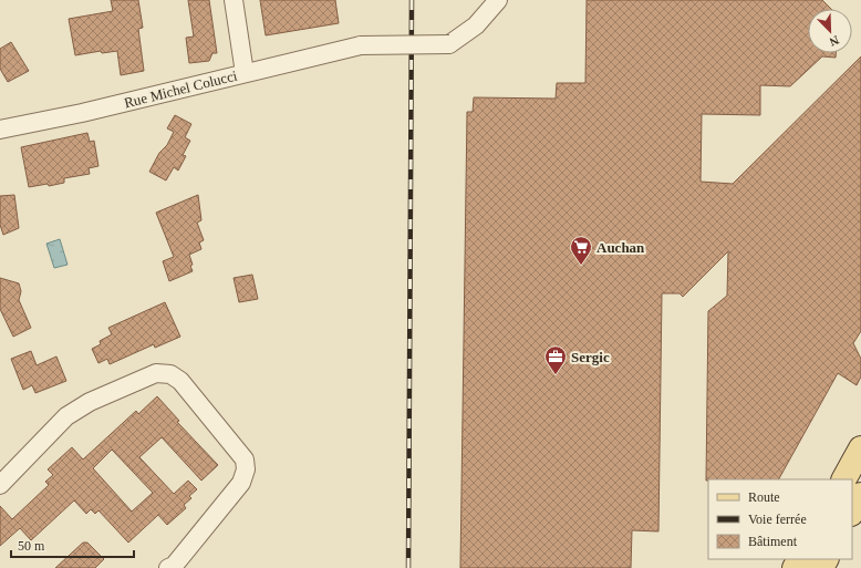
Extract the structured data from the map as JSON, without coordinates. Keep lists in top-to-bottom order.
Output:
{
  "streets": {
    "street": ["Rue Michel Colucci"]
  },
  "places": {
    "supermarket": ["Auchan"],
    "office": ["Sergic"]
  },
  "legend": ["Route", "Voie ferrée", "Bâtiment"],
  "scale_bar": "50 m",
  "north": "bottom right"
}
